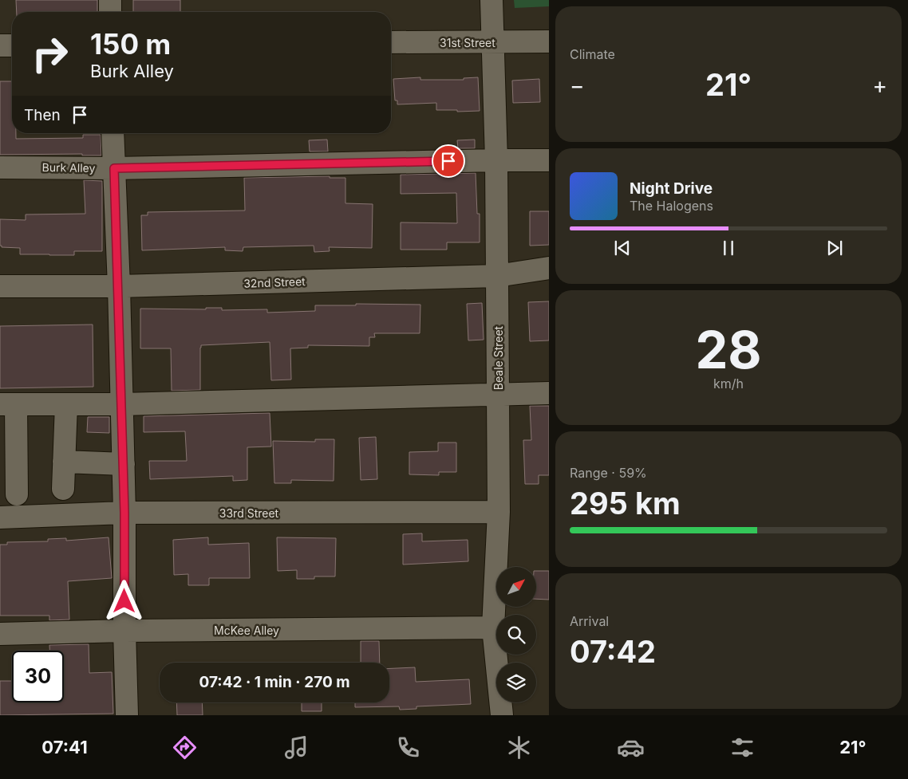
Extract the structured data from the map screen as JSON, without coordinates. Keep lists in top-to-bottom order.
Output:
{
  "streets": {
    "street": [
      "31st Street",
      "Burk Alley",
      "32nd Street",
      "Beale Street",
      "33rd Street",
      "McKee Alley"
    ]
  },
  "crossings": [
    ["31st Street", "Beale Street"],
    ["Burk Alley", "Beale Street"],
    ["32nd Street", "Beale Street"],
    ["Beale Street", "33rd Street"],
    ["Beale Street", "McKee Alley"]
  ],
  "north": "top right",
  "page": {
    "tile": [
      "Climate",
      ["28", "km/h"],
      ["Range · 59%", "295 km"],
      ["Arrival", "07:42"]
    ],
    "turn": ["150 m", "Burk Alley"],
    "heat": ["−", "21°", "+"],
    "then": "Then",
    "song": ["Night Drive", "The Halogens"],
    "limit": "30",
    "trip": "07:42 · 1 min · 270 m",
    "tabs": ["07:41", "21°"]
  }
}
